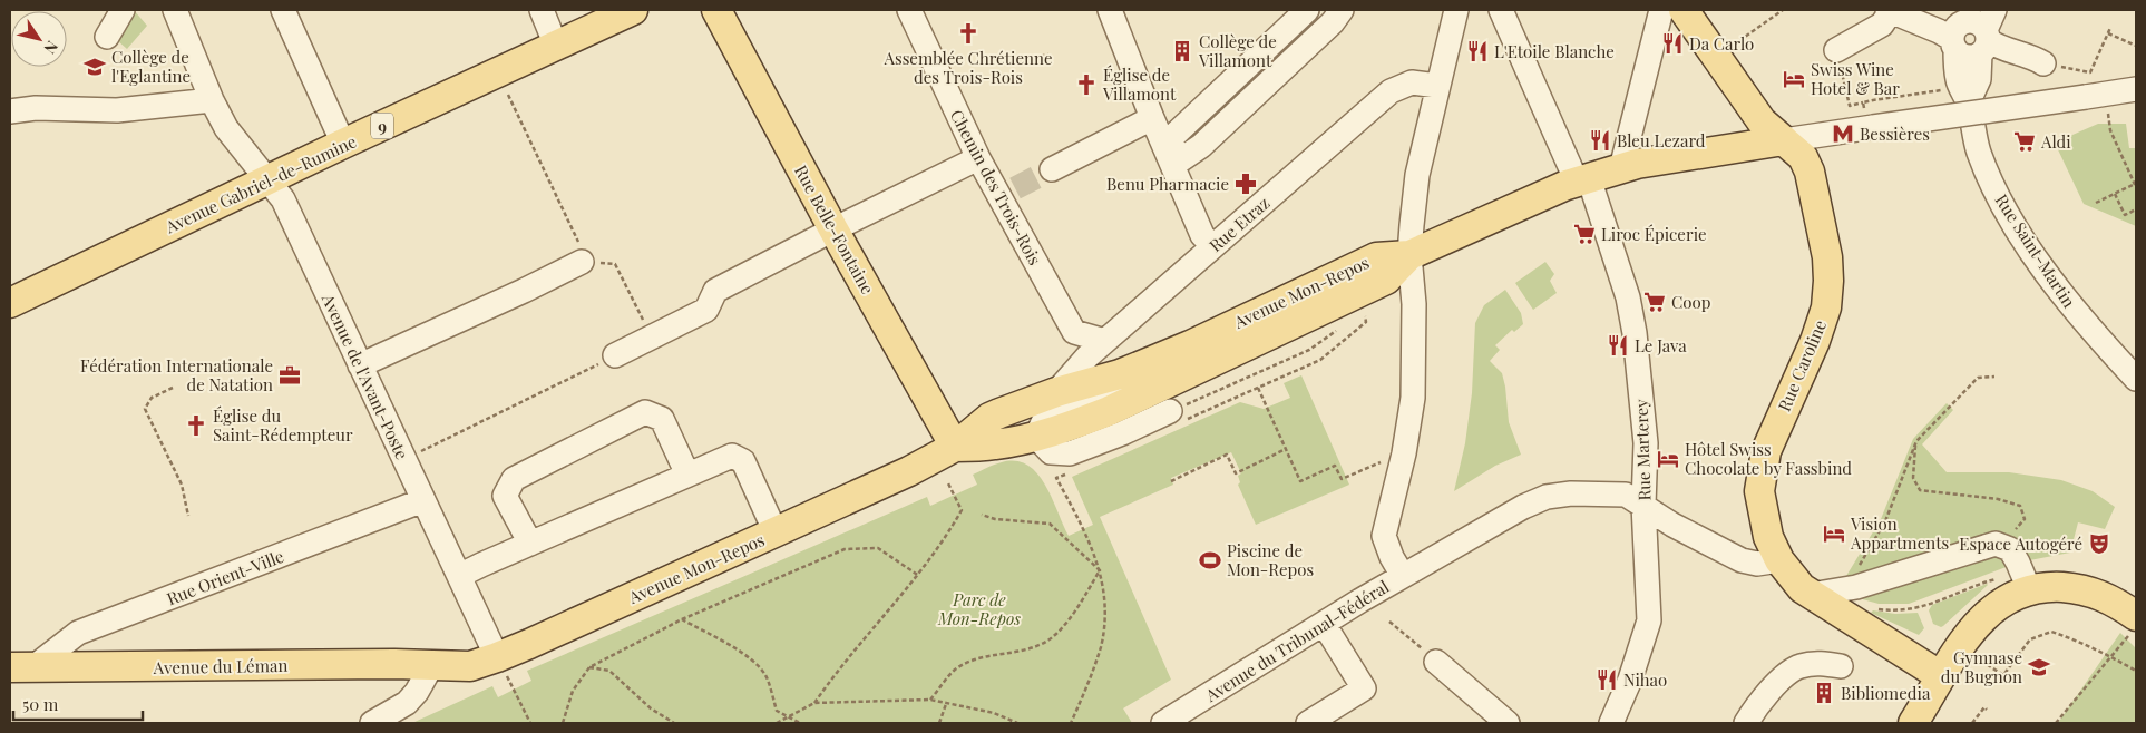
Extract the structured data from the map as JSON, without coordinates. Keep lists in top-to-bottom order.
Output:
{
  "streets": {
    "main road": [
      "9",
      "Avenue Gabriel-de-Rumine",
      "Rue Belle-Fontaine",
      "Avenue Mon-Repos",
      "Rue Caroline",
      "Avenue du Léman"
    ],
    "street": [
      "Chemin des Trois-Rois",
      "Rue Etraz",
      "Rue Saint-Martin",
      "Avenue de l'Avant-Poste",
      "Rue Marterey",
      "Rue Orient-Ville",
      "Avenue du Tribunal-Fédéral"
    ]
  },
  "crossings": [
    ["Avenue Gabriel-de-Rumine", "Avenue de l'Avant-Poste"],
    ["Chemin des Trois-Rois", "Rue Etraz"],
    ["Rue Etraz", "Avenue Mon-Repos"],
    ["Rue Etraz", "Avenue du Tribunal-Fédéral"],
    ["Rue Belle-Fontaine", "Avenue Mon-Repos"],
    ["Avenue Mon-Repos", "Avenue de l'Avant-Poste"],
    ["Avenue Mon-Repos", "Avenue du Tribunal-Fédéral"],
    ["Avenue Mon-Repos", "Avenue du Léman"],
    ["Avenue de l'Avant-Poste", "Rue Orient-Ville"],
    ["Rue Orient-Ville", "Avenue du Léman"]
  ],
  "parks": ["Parc de Mon-Repos"],
  "places": {
    "church": ["Assemblée Chrétienne des Trois-Rois", "Église de Villamont", "Église du Saint-Rédempteur"],
    "restaurant": [
      "Da Carlo",
      "L'Etoile Blanche",
      "Bleu Lezard",
      "Le Java",
      "Nihao"
    ],
    "building": ["Collège de Villamont", "Bibliomedia"],
    "school or university": ["Collège de l'Eglantine", "Gymnase du Bugnon"],
    "hotel": ["Swiss Wine Hotel & Bar", "Hôtel Swiss Chocolate by Fassbind", "Vision Appartments"],
    "metro station": ["Bessières"],
    "supermarket": ["Aldi", "Liroc Épicerie", "Coop"],
    "pharmacy": ["Benu Pharmacie"],
    "office": ["Fédération Internationale de Natation"],
    "theatre": ["Espace Autogéré"],
    "sports": ["Piscine de Mon-Repos"]
  },
  "scale_bar": "50 m",
  "north": "bottom right"
}
